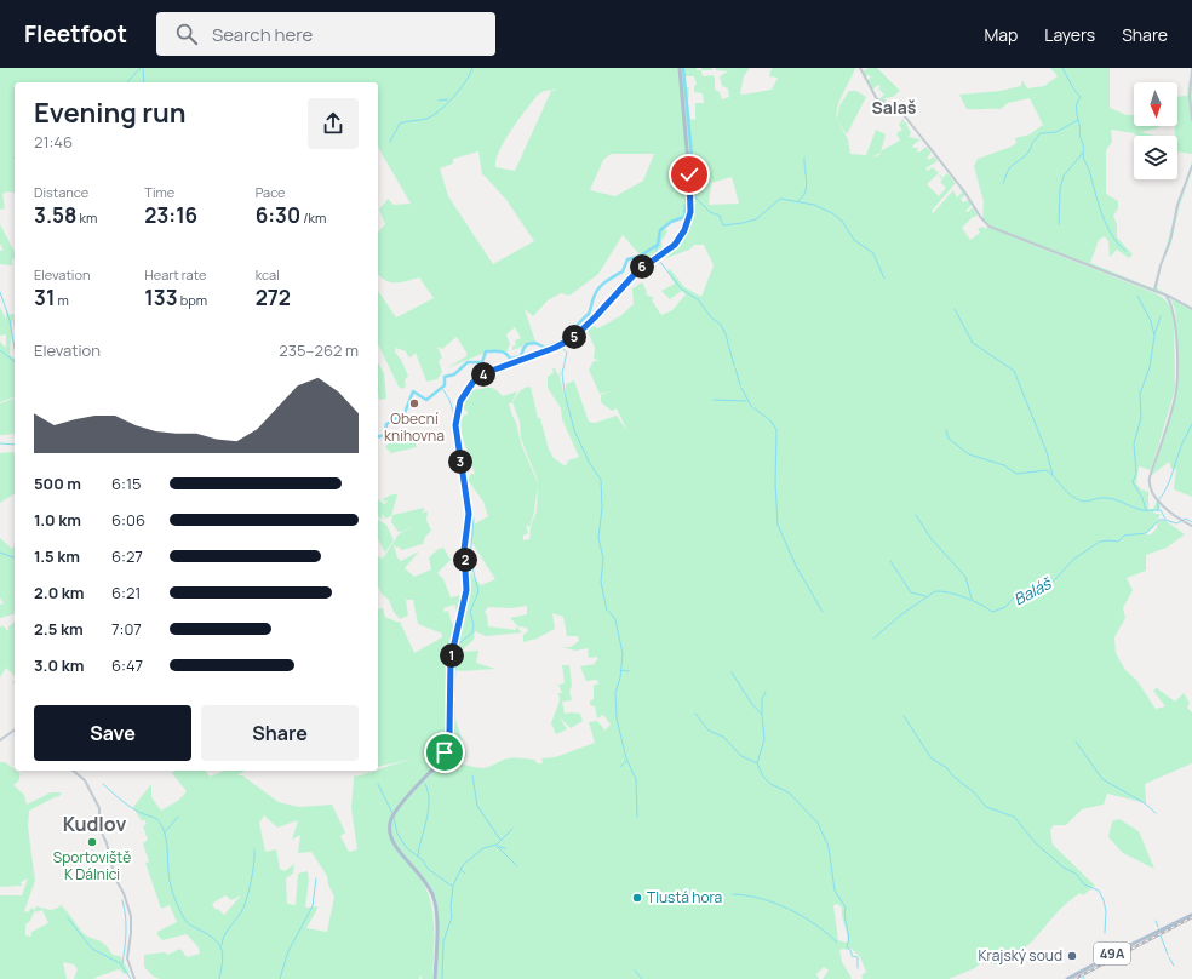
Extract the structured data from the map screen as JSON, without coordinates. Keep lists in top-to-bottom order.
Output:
{
  "streets": {
    "main road": ["49A"]
  },
  "districts": ["Salaš", "Kudlov"],
  "water": ["Baláš"],
  "places": [
    "Obecní knihovna",
    "Sportoviště K Dálnici",
    "Tlustá hora",
    "Krajský soud"
  ],
  "north": "bottom",
  "page": {
    "header": "Fleetfoot",
    "search": "Search here",
    "nav": ["Map", "Layers", "Share"],
    "heading": ["Evening run", "21:46"],
    "stats": [
      ["Distance", "3.58 km"],
      ["Time", "23:16"],
      ["Pace", "6:30 /km"],
      ["Elevation", "31 m"],
      ["Heart rate", "133 bpm"],
      ["kcal", "272"]
    ],
    "pins": [
      "6",
      "5",
      "4",
      "3",
      "2",
      "1"
    ],
    "chart": ["Elevation", "235–262 m"],
    "list": [
      {
        "name": "500 m",
        "note": "6:15"
      },
      {
        "name": "1.0 km",
        "note": "6:06"
      },
      {
        "name": "1.5 km",
        "note": "6:27"
      },
      {
        "name": "2.0 km",
        "note": "6:21"
      },
      {
        "name": "2.5 km",
        "note": "7:07"
      },
      {
        "name": "3.0 km",
        "note": "6:47"
      }
    ],
    "buttons": ["Save", "Share"]
  }
}
